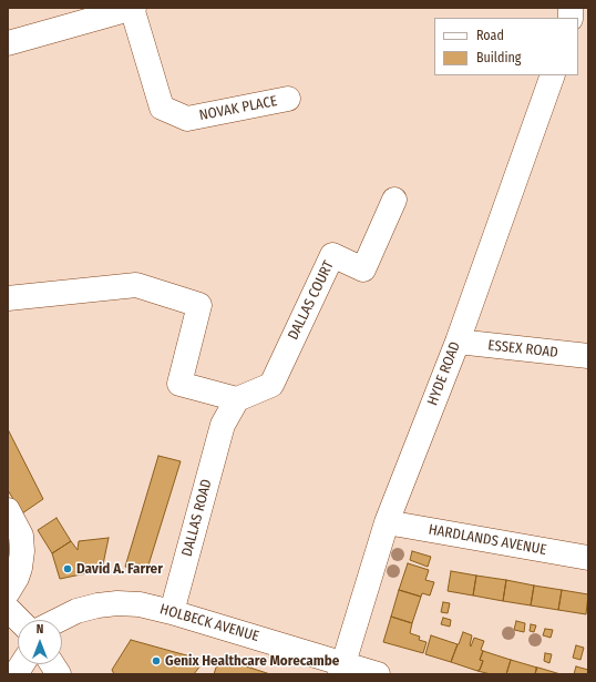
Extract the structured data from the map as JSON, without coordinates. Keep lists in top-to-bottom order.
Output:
{
  "streets": {
    "street": [
      "NOVAK PLACE",
      "DALLAS COURT",
      "ESSEX ROAD",
      "HYDE ROAD",
      "DALLAS ROAD",
      "HARDLANDS AVENUE",
      "HOLBECK AVENUE"
    ]
  },
  "crossings": [
    ["DALLAS COURT", "DALLAS ROAD"],
    ["ESSEX ROAD", "HYDE ROAD"],
    ["HYDE ROAD", "HARDLANDS AVENUE"],
    ["HYDE ROAD", "HOLBECK AVENUE"],
    ["DALLAS ROAD", "HOLBECK AVENUE"]
  ],
  "places": ["David A. Farrer", "Genix Healthcare Morecambe"],
  "legend": ["Road", "Building"],
  "north": "top"
}
